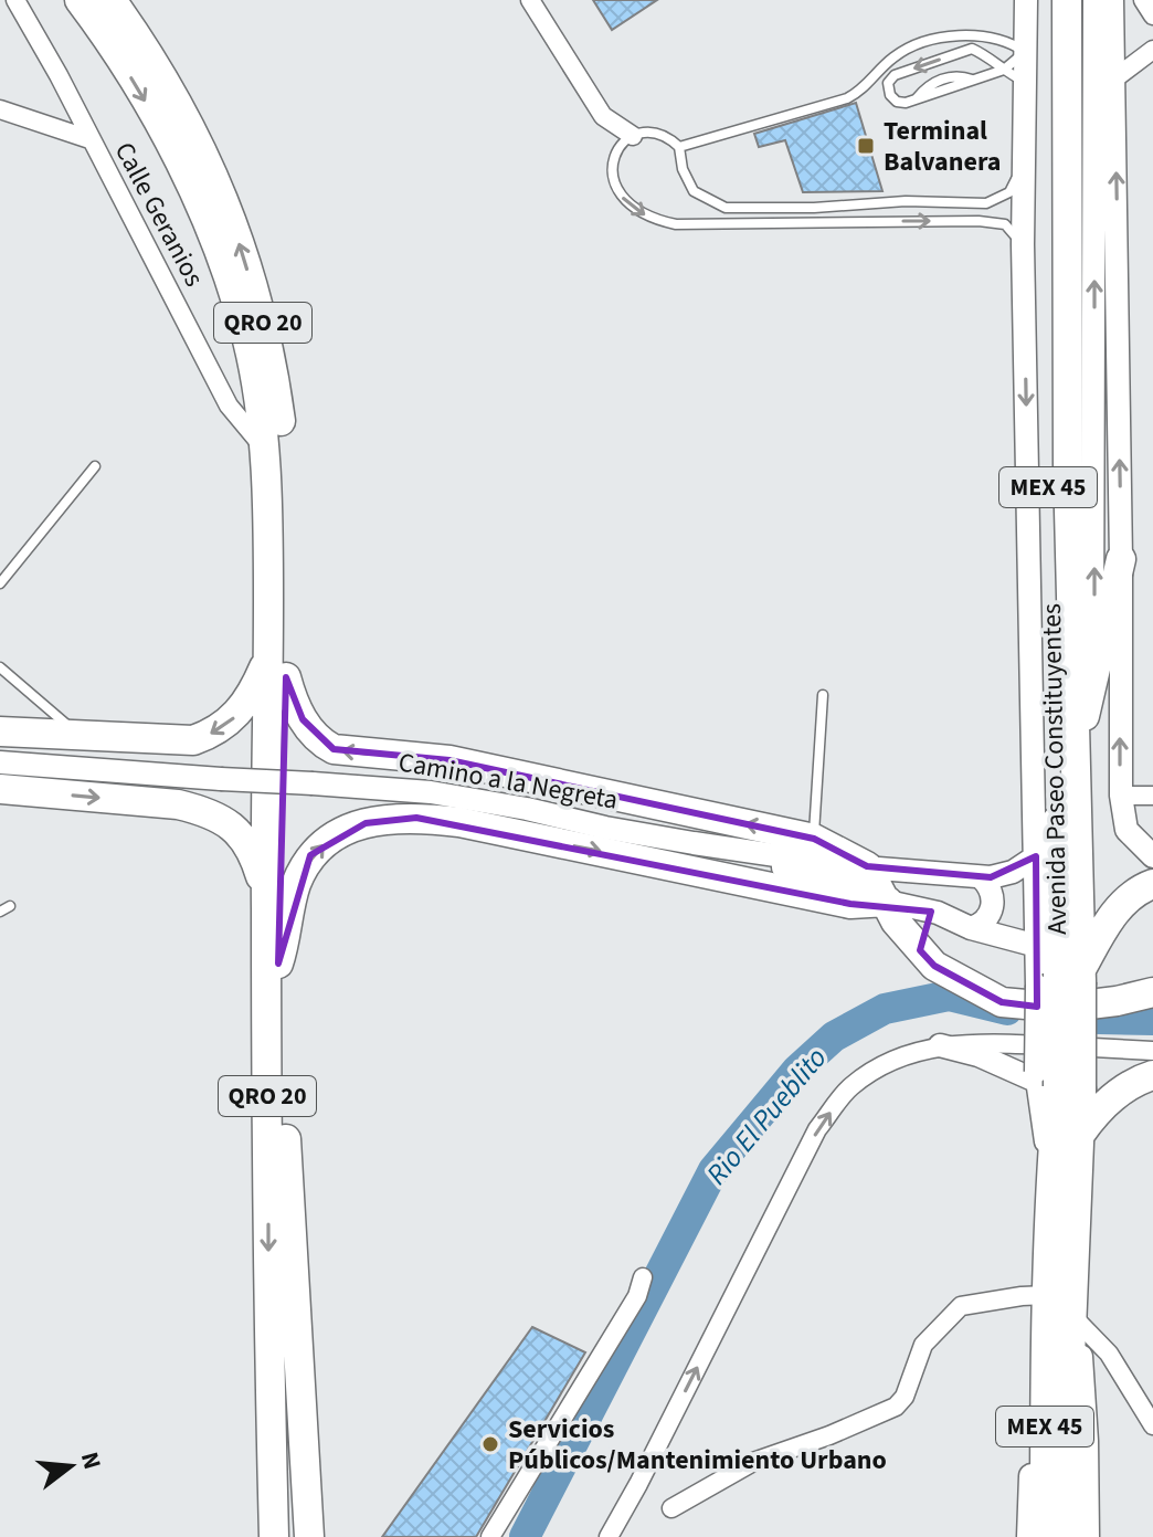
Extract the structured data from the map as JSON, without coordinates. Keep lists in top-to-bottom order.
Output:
{
  "streets": {
    "highway": ["QRO 20", "MEX 45", "Avenida Paseo Constituyentes"],
    "street": ["Calle Geranios", "Camino a la Negreta"]
  },
  "crossings": [
    ["Calle Geranios", "QRO 20"]
  ],
  "water": ["Rio El Pueblito"],
  "places": {
    "transit": ["Terminal Balvanera"],
    "other": ["Servicios Públicos/Mantenimiento Urbano"]
  },
  "north": "right"
}
